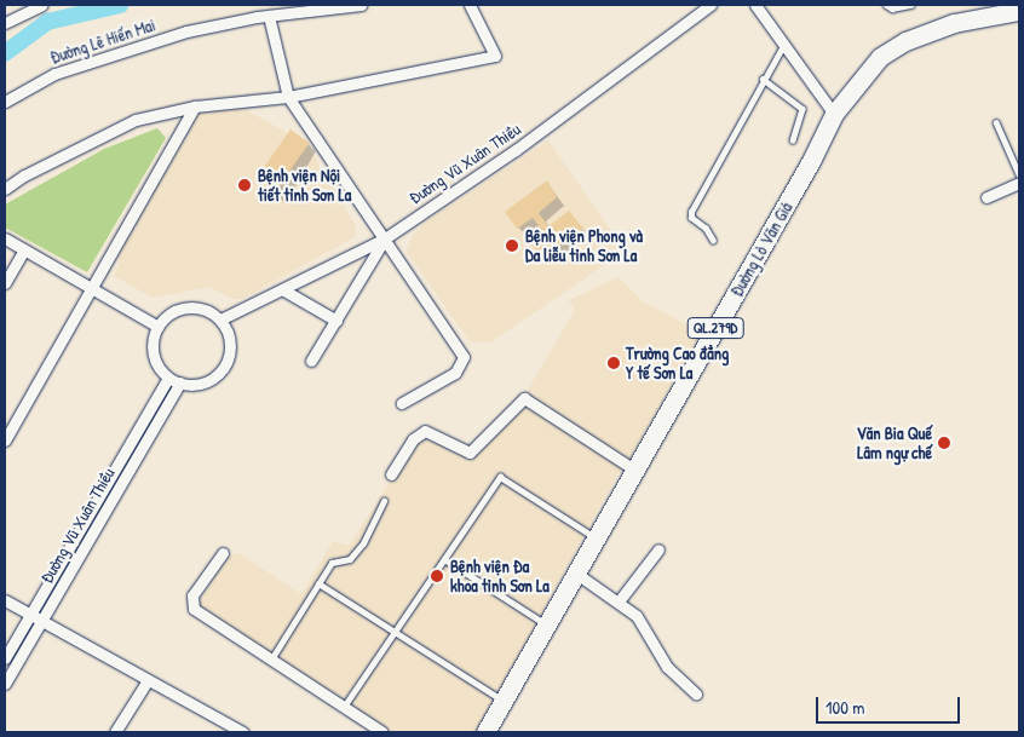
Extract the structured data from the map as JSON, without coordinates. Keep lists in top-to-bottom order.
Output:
{
  "streets": {
    "highway": ["Đường Lò Văn Giá", "QL.279D"],
    "street": ["Đường Lê Hiến Mai", "Đường Vũ Xuân Thiều"]
  },
  "places": [
    "Bệnh viện Nội tiết tỉnh Sơn La",
    "Bệnh viện Phong và Da liễu tỉnh Sơn La",
    "Trường Cao đẳng Y tế Sơn La",
    "Văn Bia Quế Lâm ngự chế",
    "Bệnh viện Đa khoa tỉnh Sơn La"
  ],
  "scale_bar": "100 m"
}
